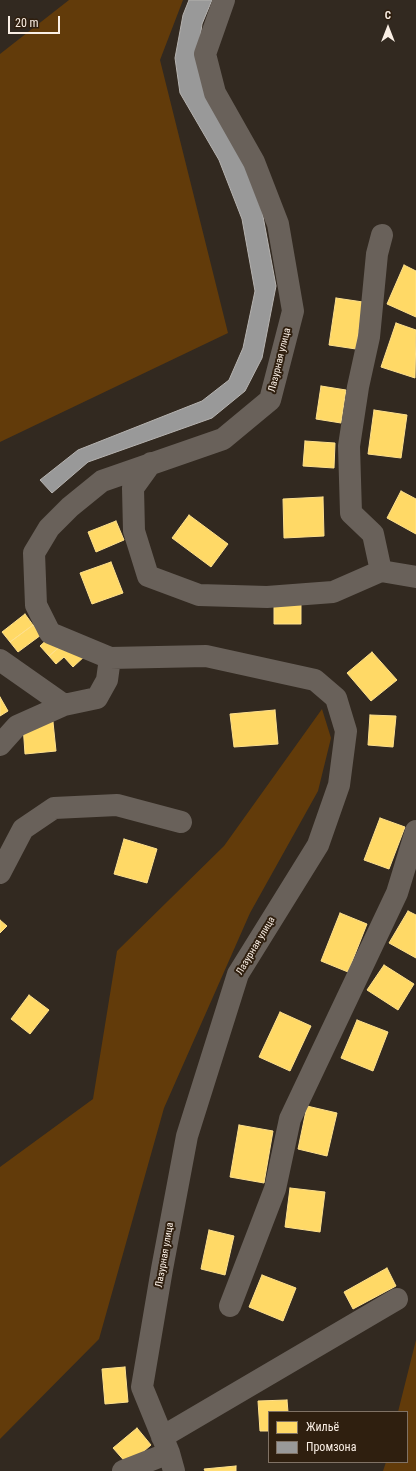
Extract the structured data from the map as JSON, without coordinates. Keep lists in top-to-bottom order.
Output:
{
  "streets": {
    "street": ["Лазурная улица"]
  },
  "legend": ["Жильё", "Промзона"],
  "scale_bar": "20 m",
  "north": "top"
}
